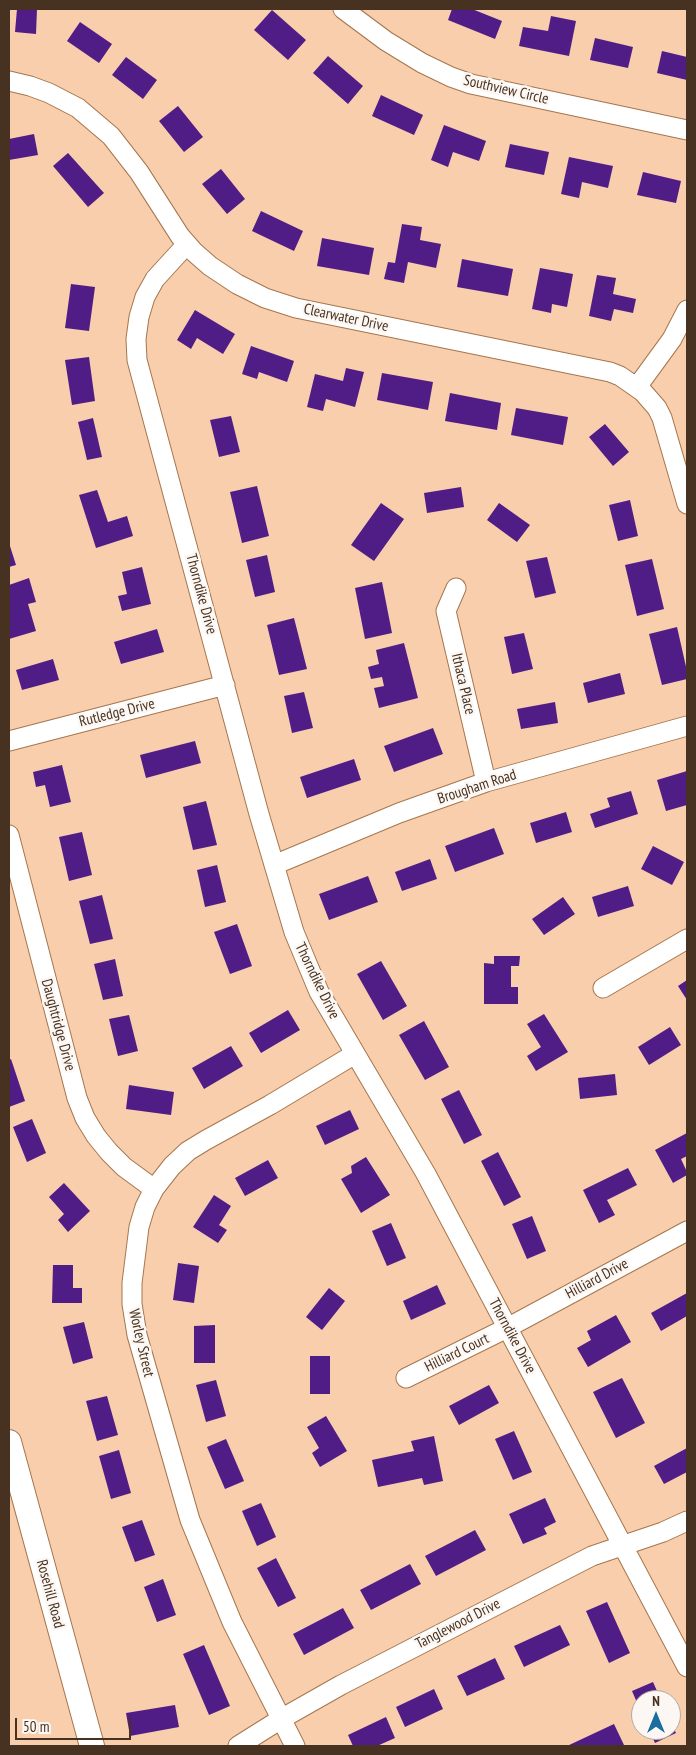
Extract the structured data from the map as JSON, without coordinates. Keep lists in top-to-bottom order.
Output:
{
  "streets": {
    "main road": ["Rosehill Road"],
    "street": [
      "Southview Circle",
      "Clearwater Drive",
      "Thorndike Drive",
      "Ithaca Place",
      "Rutledge Drive",
      "Brougham Road",
      "Daughtridge Drive",
      "Hilliard Drive",
      "Worley Street",
      "Hilliard Court",
      "Tanglewood Drive"
    ]
  },
  "crossings": [
    ["Clearwater Drive", "Thorndike Drive"],
    ["Thorndike Drive", "Rutledge Drive"],
    ["Thorndike Drive", "Brougham Road"],
    ["Thorndike Drive", "Hilliard Drive"],
    ["Thorndike Drive", "Worley Street"],
    ["Thorndike Drive", "Hilliard Court"],
    ["Thorndike Drive", "Tanglewood Drive"],
    ["Ithaca Place", "Brougham Road"],
    ["Daughtridge Drive", "Worley Street"],
    ["Hilliard Drive", "Hilliard Court"],
    ["Worley Street", "Tanglewood Drive"]
  ],
  "scale_bar": "50 m",
  "north": "top"
}
